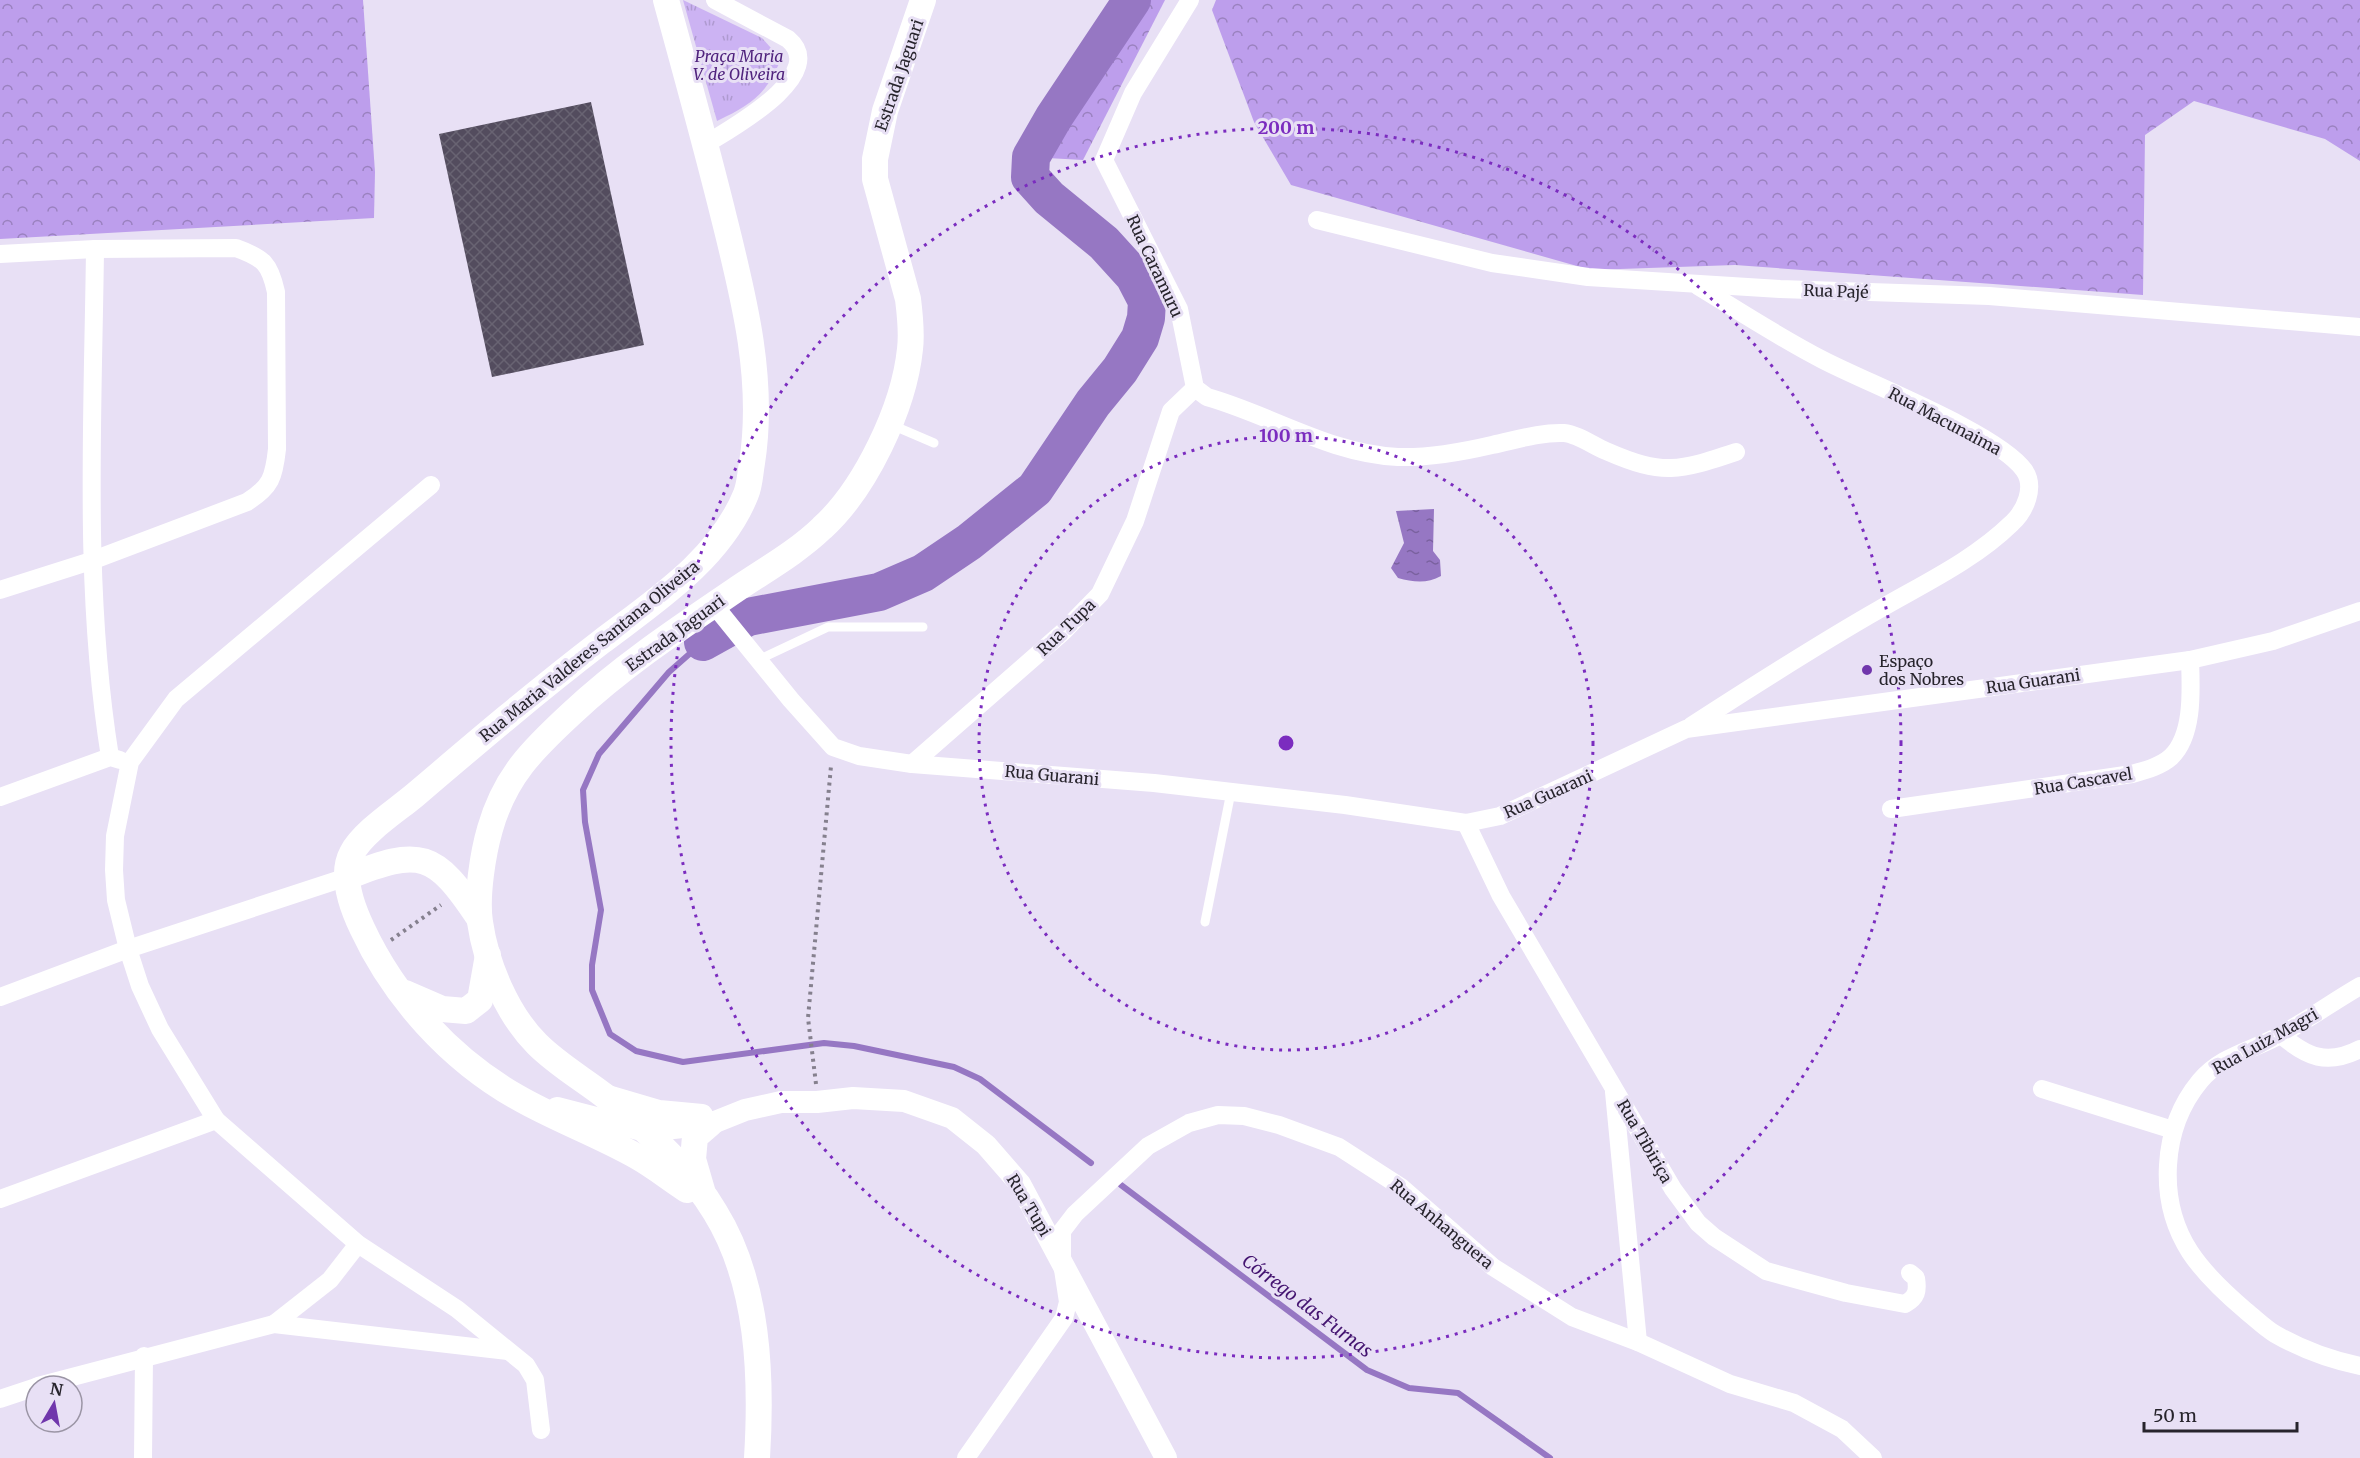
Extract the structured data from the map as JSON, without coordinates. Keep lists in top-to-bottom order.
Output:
{
  "streets": {
    "main road": ["Estrada Jaguari", "Rua Maria Valderes Santana Oliveira"],
    "street": [
      "Rua Caramuru",
      "Rua Pajé",
      "Rua Macunaima",
      "Rua Tupa",
      "Rua Guarani",
      "Rua Cascavel",
      "Rua Luiz Magri",
      "Rua Tibiriça",
      "Rua Tupi",
      "Rua Anhanguera"
    ]
  },
  "crossings": [
    ["Estrada Jaguari", "Rua Tupi"],
    ["Rua Caramuru", "Rua Tupa"],
    ["Rua Pajé", "Rua Macunaima"],
    ["Rua Macunaima", "Rua Guarani"],
    ["Rua Tupa", "Rua Guarani"],
    ["Rua Guarani", "Rua Cascavel"],
    ["Rua Guarani", "Rua Tibiriça"],
    ["Rua Tupi", "Rua Anhanguera"]
  ],
  "water": ["Córrego das Furnas"],
  "parks": ["Praça Maria V. de Oliveira"],
  "places": ["Espaço dos Nobres"],
  "scale_bar": "50 m",
  "north": "top",
  "rings": ["200 m", "100 m"]
}
